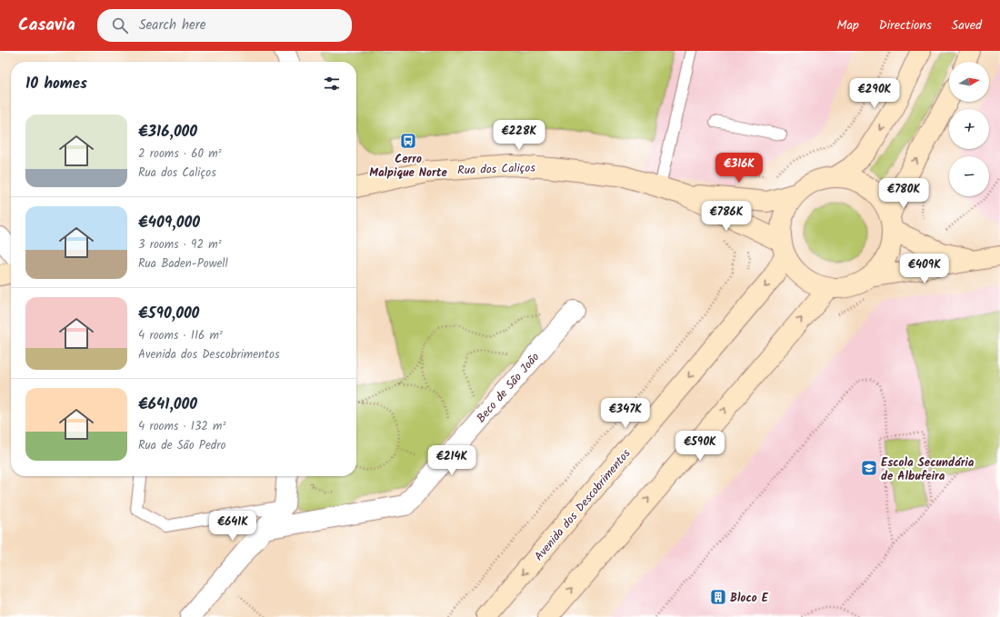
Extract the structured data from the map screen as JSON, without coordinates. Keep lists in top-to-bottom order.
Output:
{
  "streets": {
    "main road": ["Rua dos Caliços", "Avenida dos Descobrimentos"],
    "street": ["Beco de São João"]
  },
  "crossings": [
    ["Rua dos Caliços", "Avenida dos Descobrimentos"]
  ],
  "places": {
    "bus stop": ["Cerro Malpique Norte"],
    "school or university": ["Escola Secundária de Albufeira"],
    "building": ["Bloco E"]
  },
  "north": "right",
  "page": {
    "header": "Casavia",
    "search": "Search here",
    "nav": ["Map", "Directions", "Saved"],
    "map_buttons": ["+", "−"],
    "heading": "10 homes",
    "price": [
      "€290K",
      "€228K",
      "€316K",
      "€780K",
      "€786K",
      "€409K",
      "€347K",
      "€590K",
      "€214K",
      "€641K"
    ],
    "list": [
      {
        "name": "€316,000",
        "note": "2 rooms · 60 m² · Rua dos Caliços"
      },
      {
        "name": "€409,000",
        "note": "3 rooms · 92 m² · Rua Baden-Powell"
      },
      {
        "name": "€590,000",
        "note": "4 rooms · 116 m² · Avenida dos Descobrimentos"
      },
      {
        "name": "€641,000",
        "note": "4 rooms · 132 m² · Rua de São Pedro"
      }
    ]
  }
}
